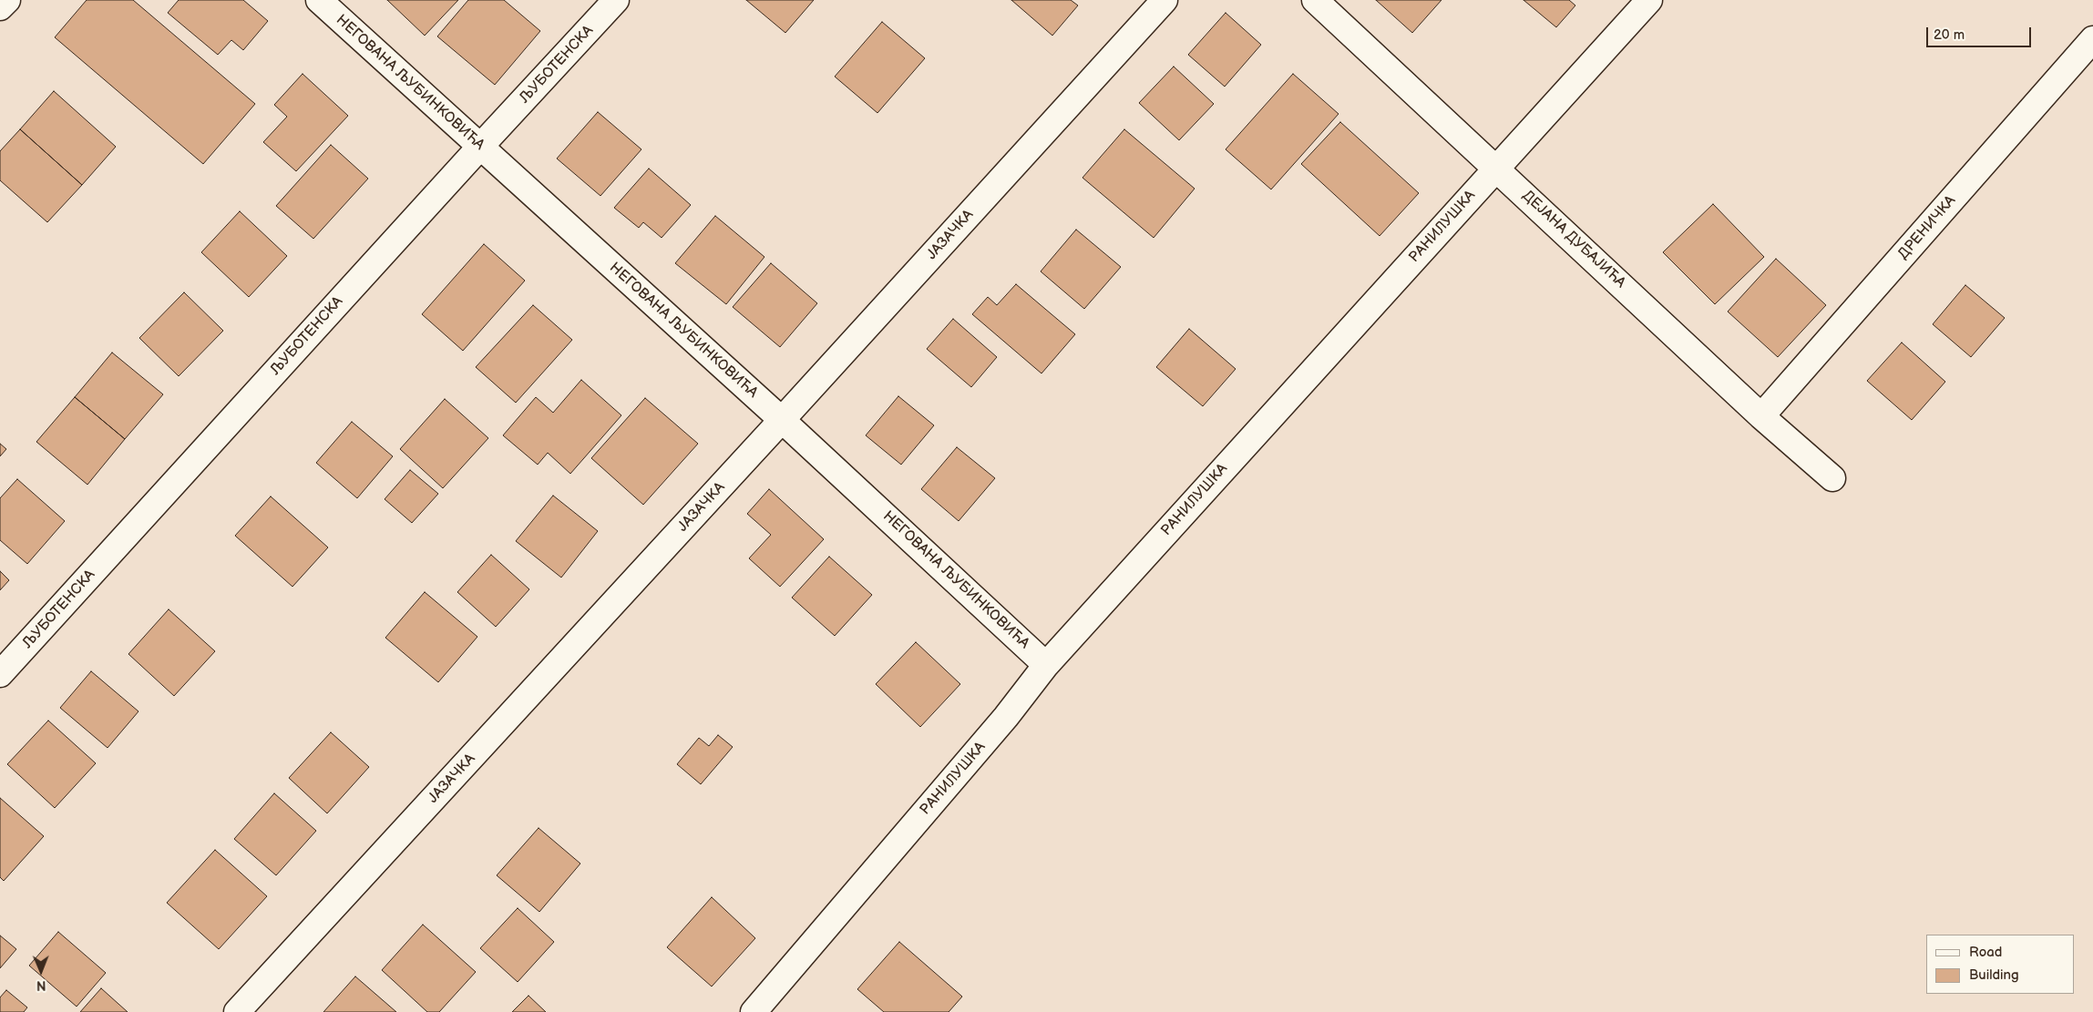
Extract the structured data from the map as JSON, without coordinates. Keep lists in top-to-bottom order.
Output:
{
  "streets": {
    "street": [
      "ЉУБОТЕНСКА",
      "НЕГОВАНА ЉУБИНКОВИЋА",
      "РАНИЛУШКА",
      "ДРЕНИЧКА",
      "ЈАЗАЧКА",
      "ДЕЈАНА ДУБАЈИЋА"
    ]
  },
  "crossings": [
    ["ЉУБОТЕНСКА", "НЕГОВАНА ЉУБИНКОВИЋА"],
    ["НЕГОВАНА ЉУБИНКОВИЋА", "РАНИЛУШКА"],
    ["НЕГОВАНА ЉУБИНКОВИЋА", "ЈАЗАЧКА"],
    ["РАНИЛУШКА", "ДЕЈАНА ДУБАЈИЋА"],
    ["ДРЕНИЧКА", "ДЕЈАНА ДУБАЈИЋА"]
  ],
  "legend": ["Road", "Building"],
  "scale_bar": "20 m",
  "north": "bottom"
}
